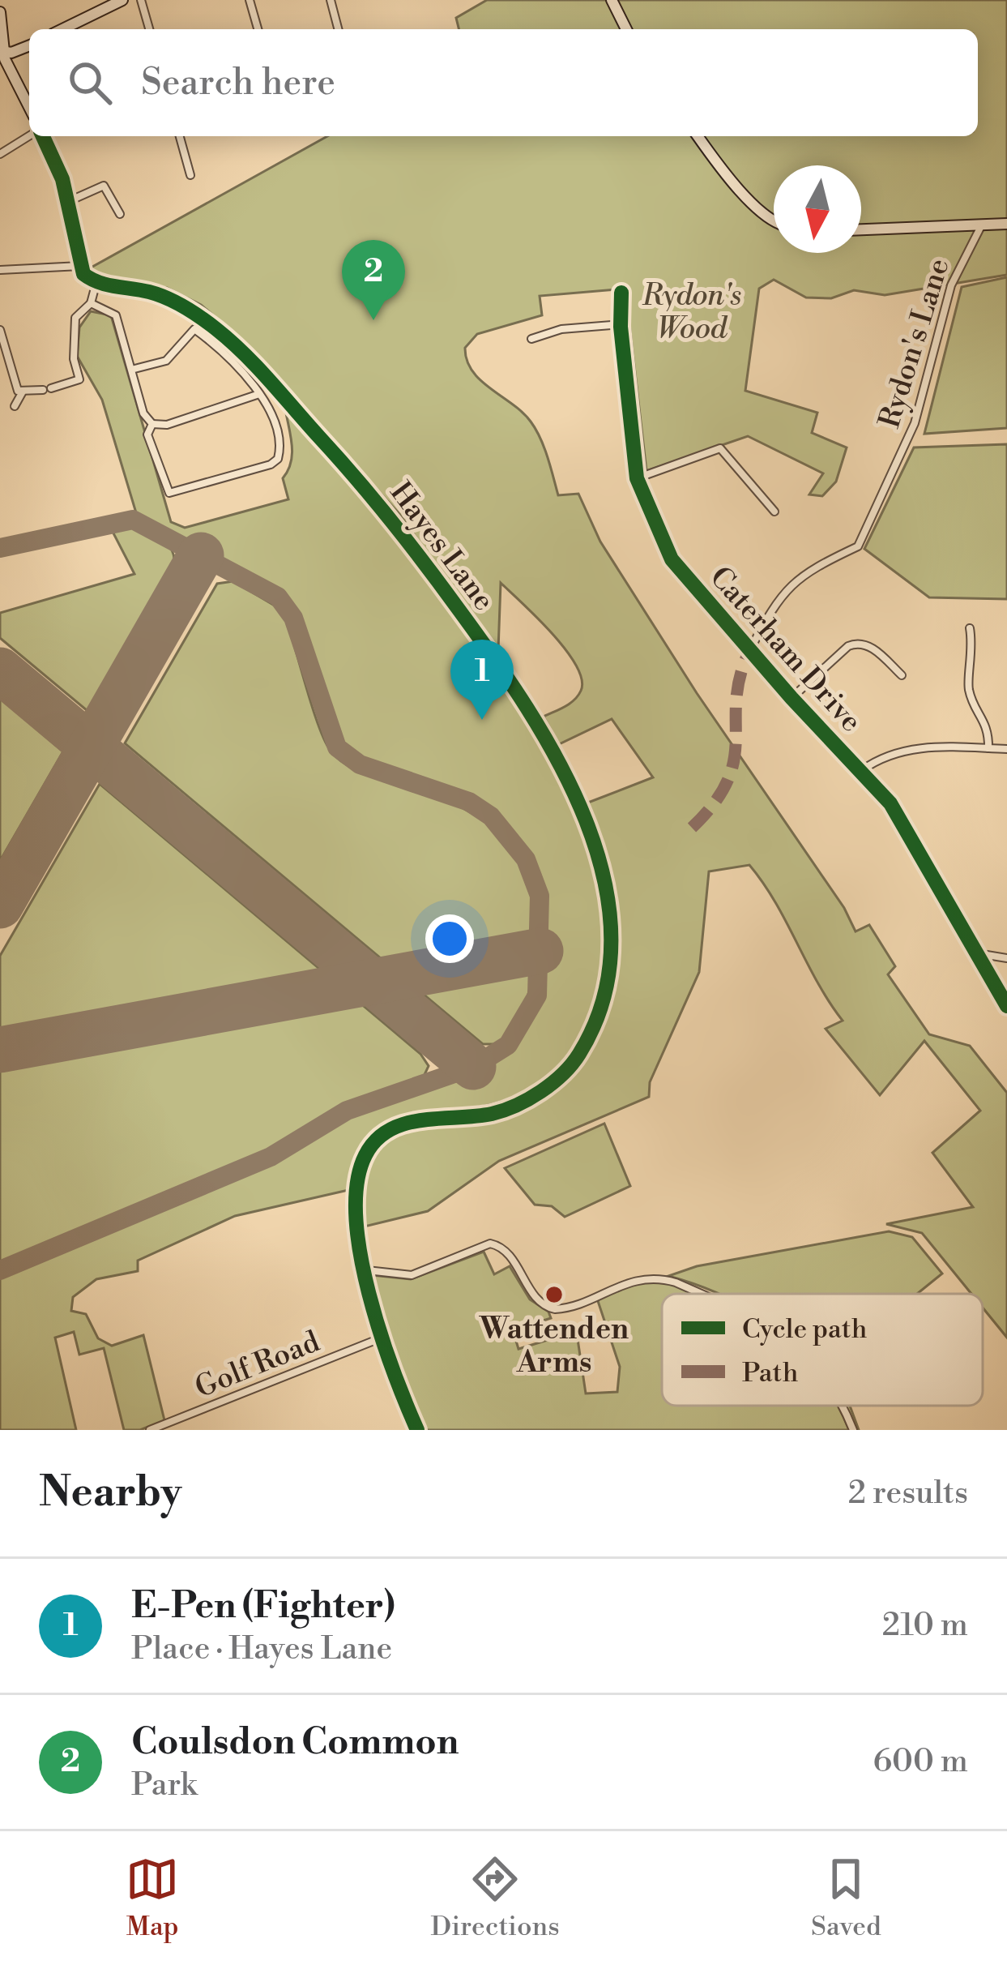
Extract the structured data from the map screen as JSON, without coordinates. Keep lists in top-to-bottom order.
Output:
{
  "streets": {
    "street": [
      "Rydon's Lane",
      "Hayes Lane",
      "Caterham Drive",
      "Golf Road"
    ]
  },
  "crossings": [
    ["Rydon's Lane", "Caterham Drive"],
    ["Hayes Lane", "Golf Road"]
  ],
  "parks": ["Rydon's Wood"],
  "places": ["Wattenden Arms"],
  "legend": ["Cycle path", "Path"],
  "north": "bottom",
  "page": {
    "search": "Search here",
    "pins": ["2", "1"],
    "heading": ["Nearby", "2 results"],
    "list": [
      {
        "mark": "1",
        "name": "E-Pen (Fighter)",
        "note": "Place · Hayes Lane",
        "value": "210 m"
      },
      {
        "mark": "2",
        "name": "Coulsdon Common",
        "note": "Park",
        "value": "600 m"
      }
    ],
    "nav": ["Map", "Directions", "Saved"]
  }
}
